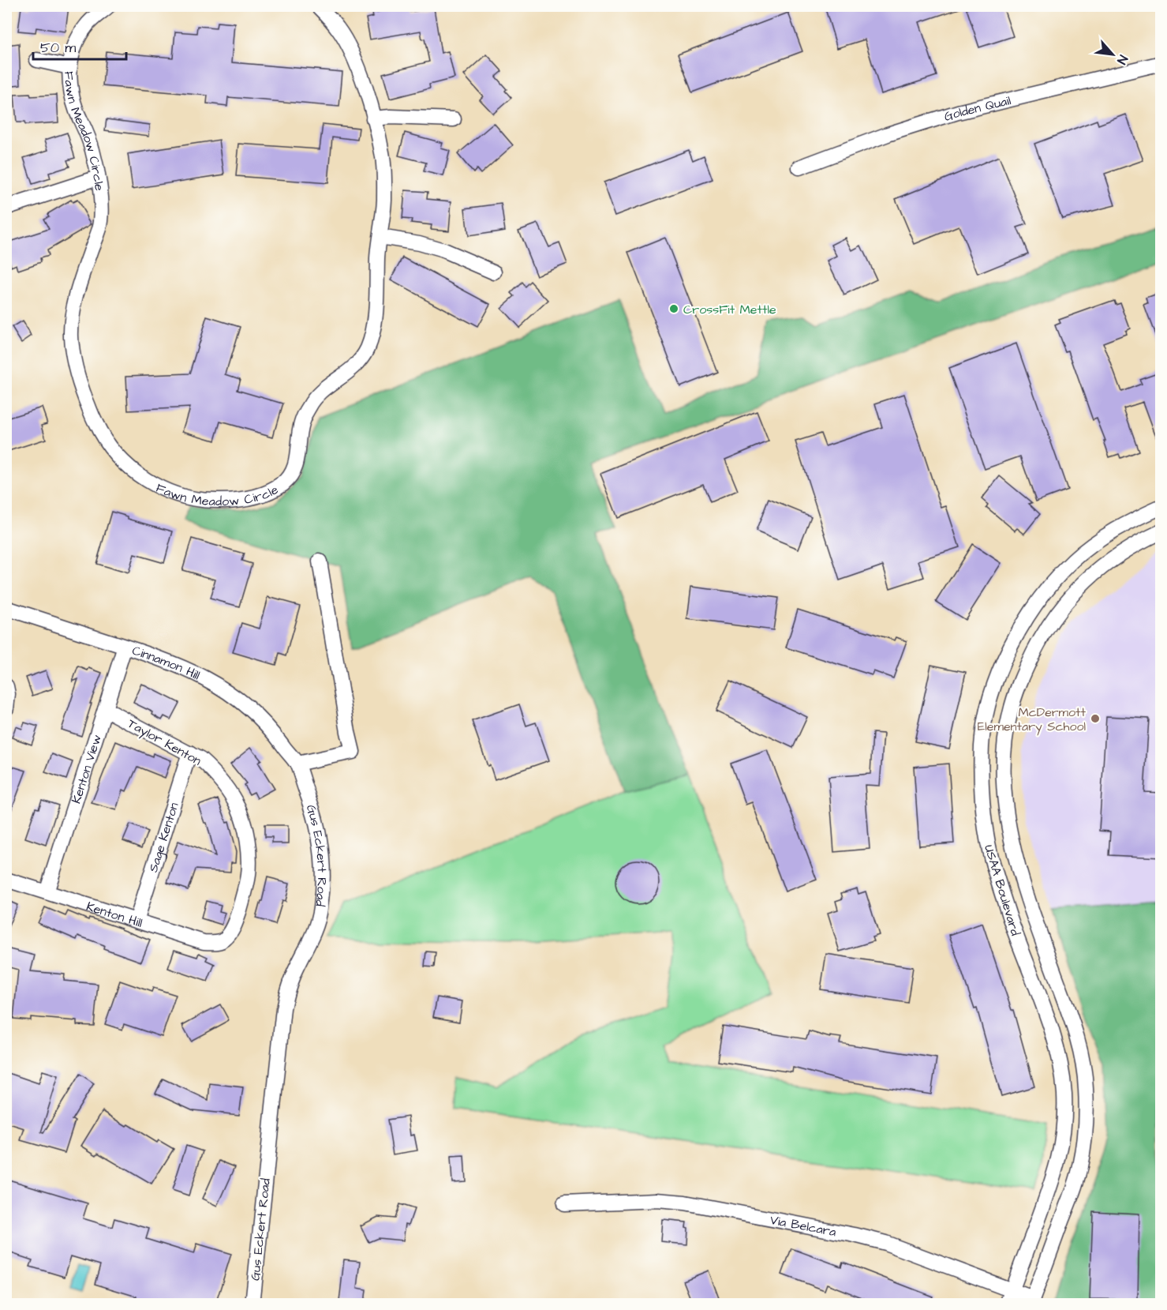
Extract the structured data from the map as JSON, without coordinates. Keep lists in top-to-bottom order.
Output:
{
  "streets": {
    "street": [
      "Golden Quail",
      "Fawn Meadow Circle",
      "Cinnamon Hill",
      "Taylor Kenton",
      "Kenton View",
      "Sage Kenton",
      "Gus Eckert Road",
      "USAA Boulevard",
      "Kenton Hill",
      "Via Belcara"
    ]
  },
  "crossings": [
    ["Cinnamon Hill", "Kenton View"],
    ["Cinnamon Hill", "Gus Eckert Road"],
    ["Taylor Kenton", "Kenton View"],
    ["Taylor Kenton", "Sage Kenton"],
    ["Taylor Kenton", "Kenton Hill"],
    ["Kenton View", "Kenton Hill"],
    ["Sage Kenton", "Kenton Hill"],
    ["USAA Boulevard", "Via Belcara"]
  ],
  "places": ["CrossFit Mettle", "McDermott Elementary School"],
  "scale_bar": "50 m",
  "north": "bottom right"
}
